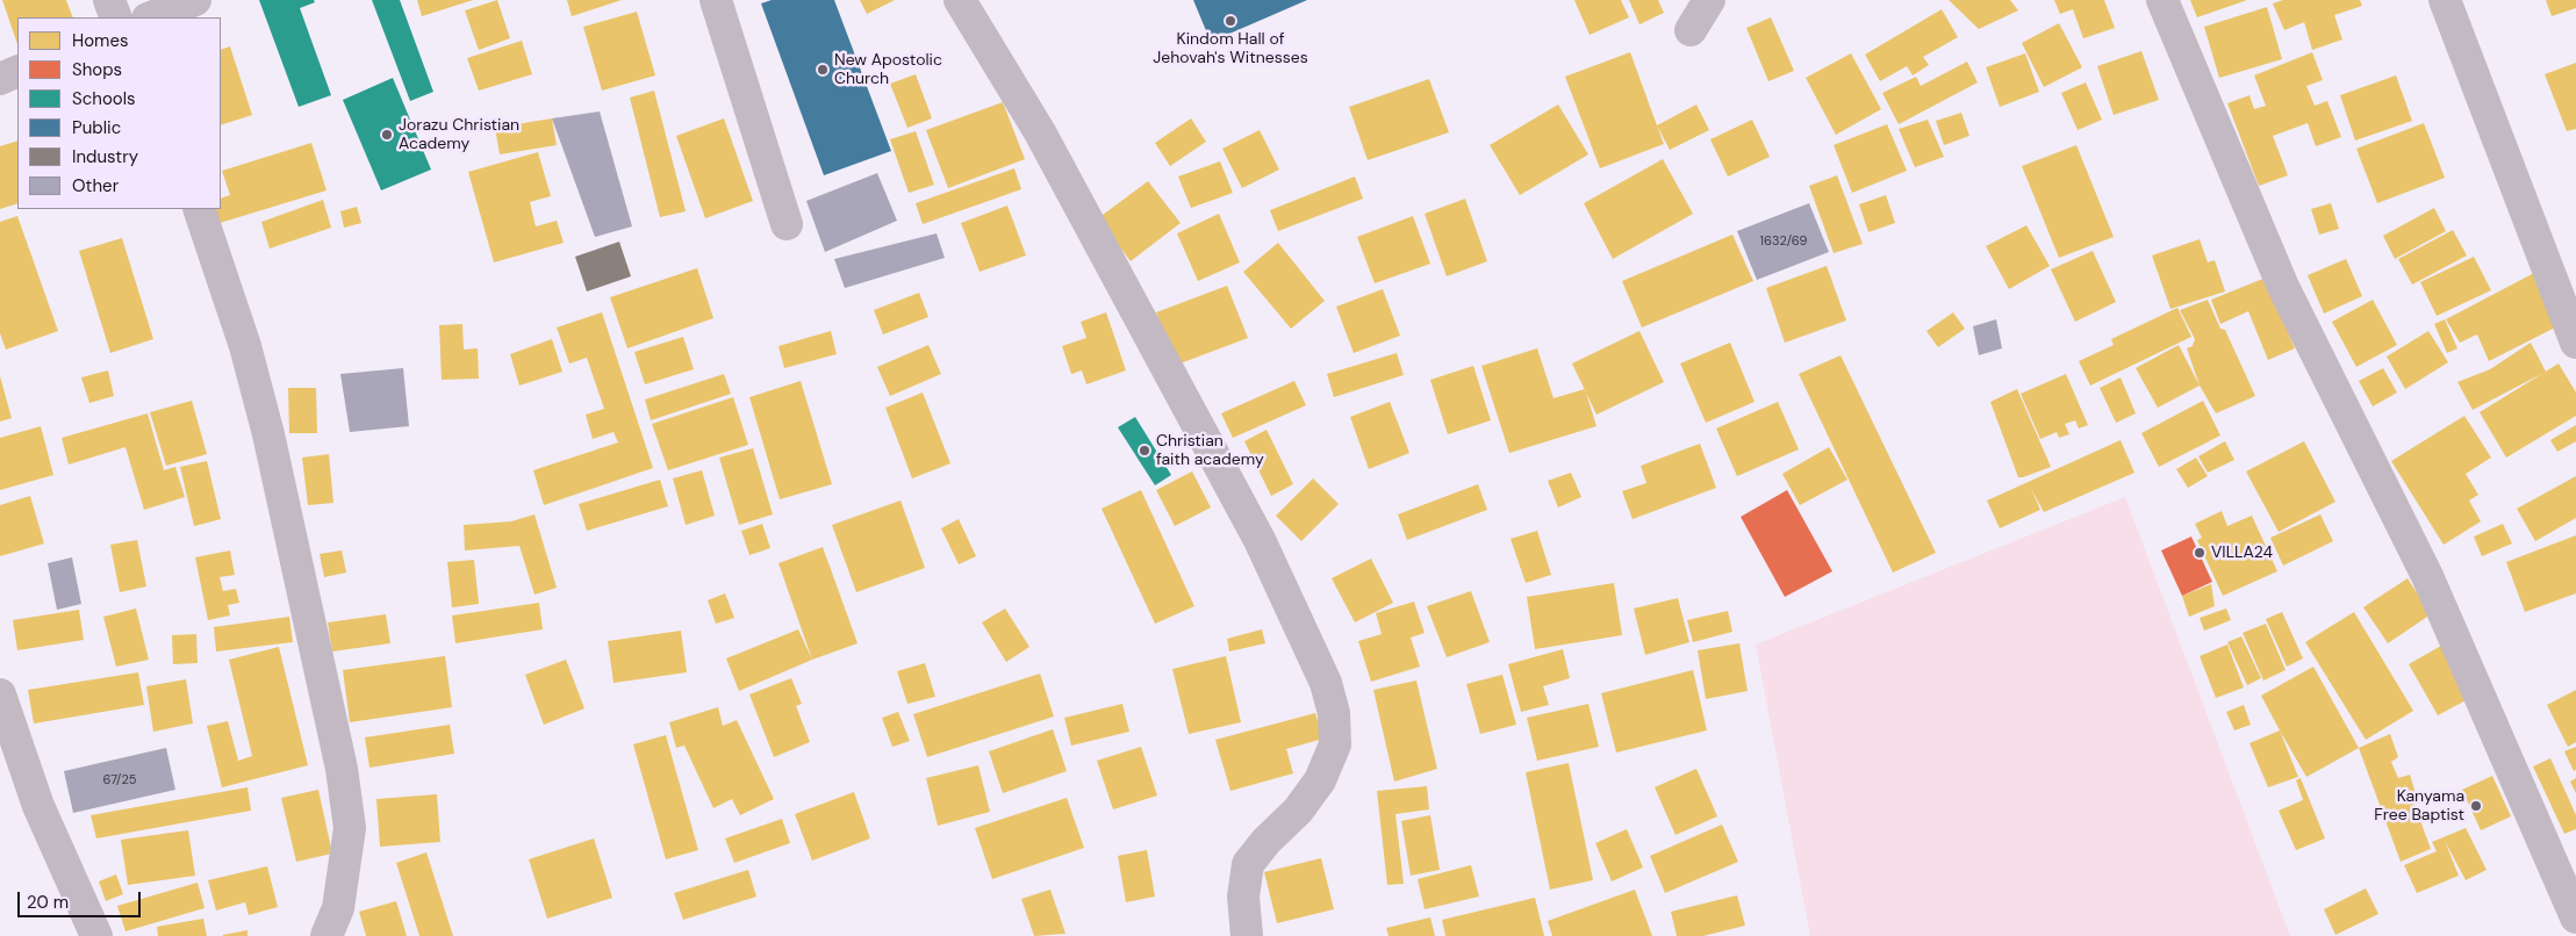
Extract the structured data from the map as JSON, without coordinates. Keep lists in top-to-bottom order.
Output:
{
  "places": [
    "Kindom Hall of Jehovah's Witnesses",
    "New Apostolic Church",
    "Jorazu Christian Academy",
    "Christian faith academy",
    "VILLA24",
    "Kanyama Free Baptist"
  ],
  "house_numbers": ["1632/69", "67/25"],
  "legend": [
    "Homes",
    "Shops",
    "Schools",
    "Public",
    "Industry",
    "Other"
  ],
  "scale_bar": "20 m"
}
